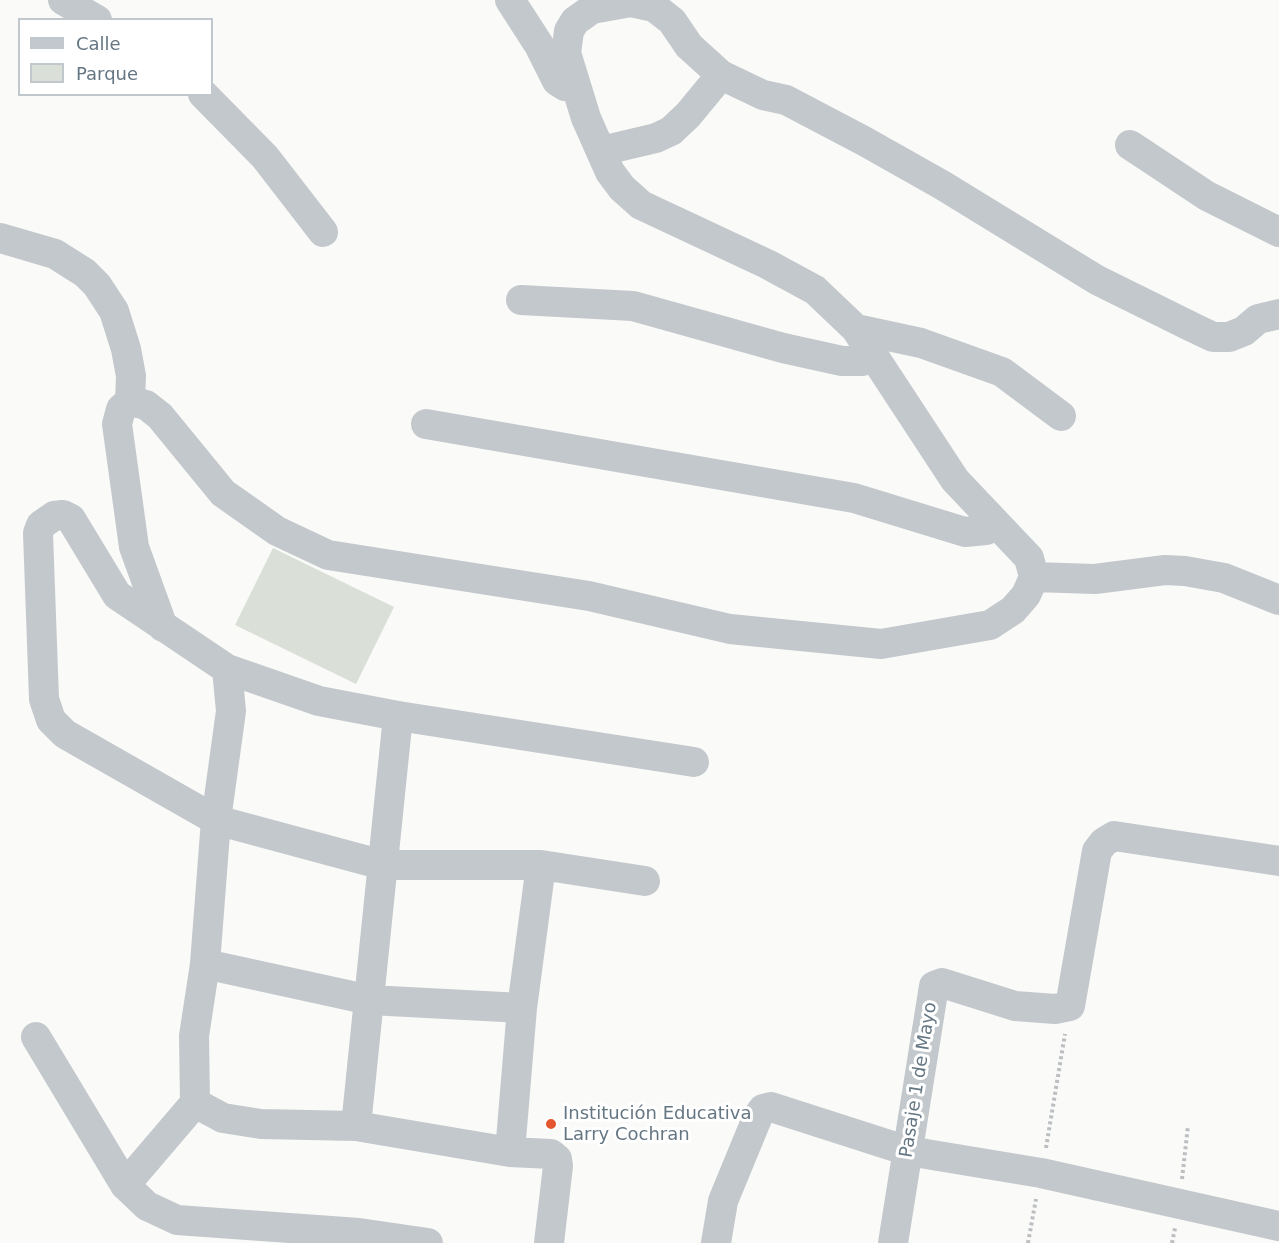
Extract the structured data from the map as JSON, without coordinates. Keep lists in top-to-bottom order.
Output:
{
  "streets": {
    "street": ["Pasaje 1 de Mayo"]
  },
  "places": ["Institución Educativa Larry Cochran"],
  "legend": ["Calle", "Parque"]
}
